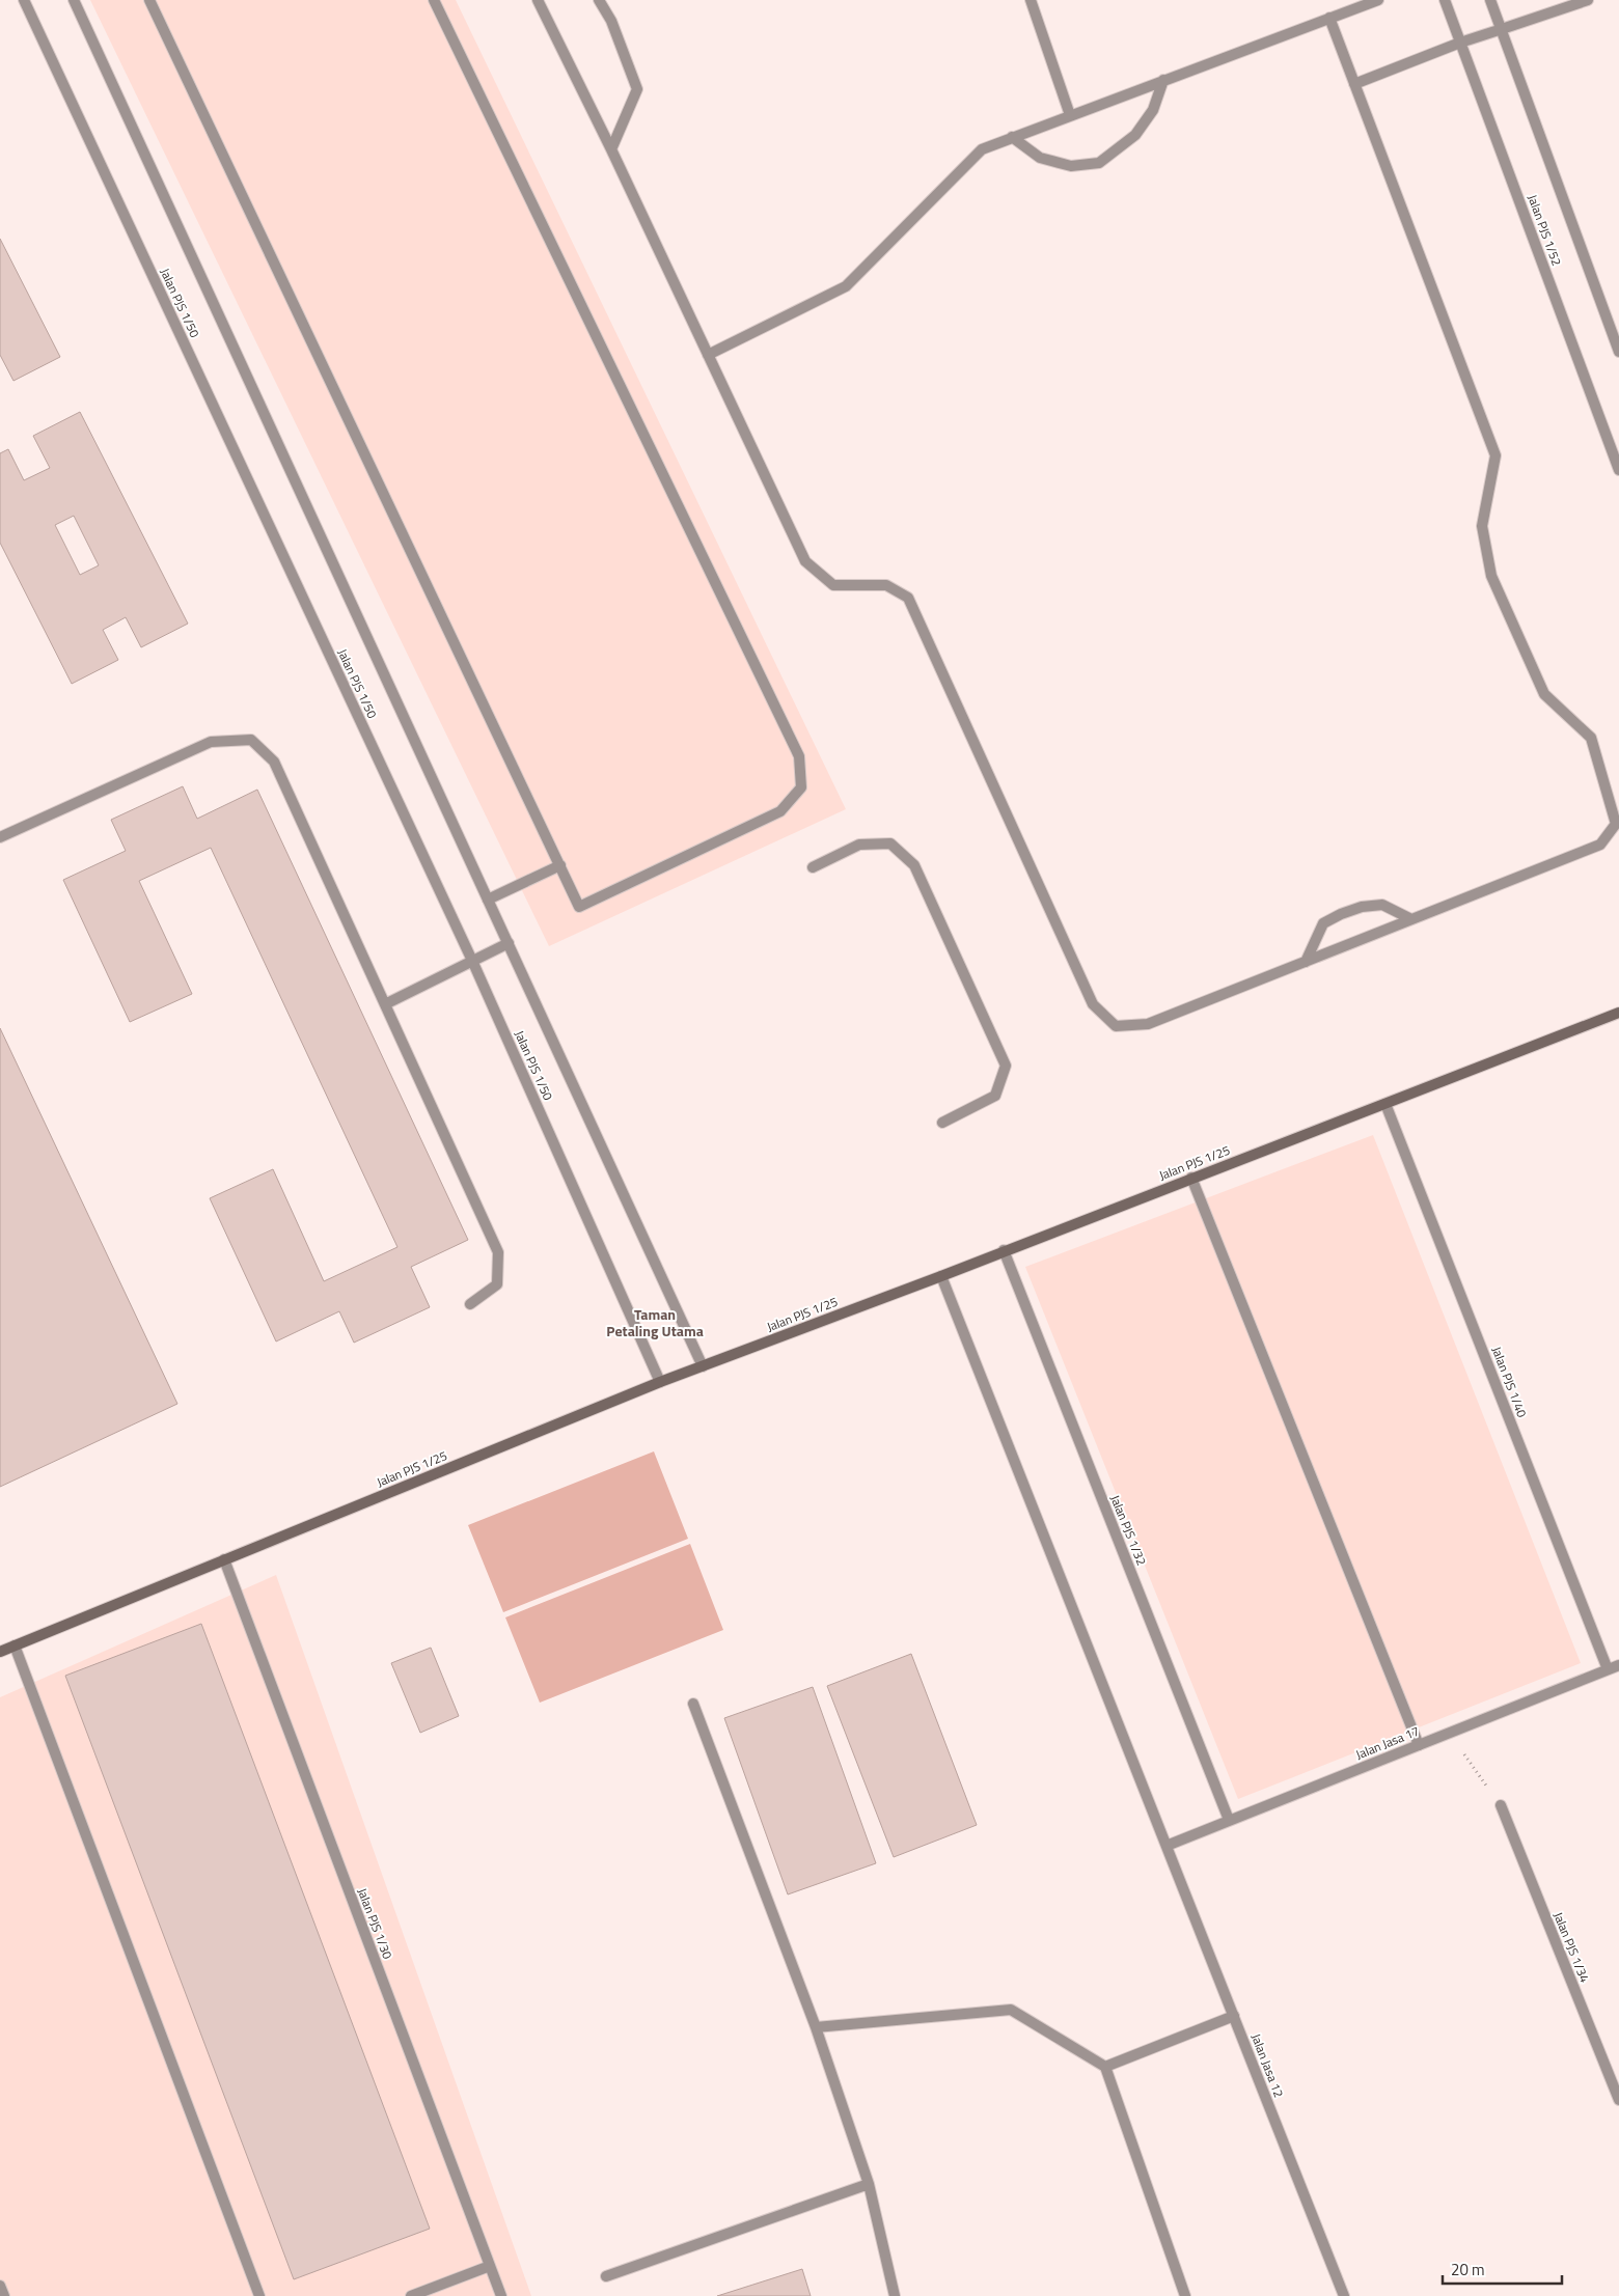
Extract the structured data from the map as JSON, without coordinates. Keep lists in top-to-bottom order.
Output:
{
  "streets": {
    "main road": ["Jalan PJS 1/25"],
    "street": [
      "Jalan PJS 1/52",
      "Jalan PJS 1/50",
      "Jalan PJS 1/40",
      "Jalan PJS 1/32",
      "Jalan Jasa 17",
      "Jalan PJS 1/30",
      "Jalan PJS 1/34",
      "Jalan Jasa 12"
    ]
  },
  "crossings": [
    ["Jalan PJS 1/50", "Jalan PJS 1/25"],
    ["Jalan PJS 1/25", "Jalan PJS 1/40"],
    ["Jalan PJS 1/25", "Jalan PJS 1/32"],
    ["Jalan PJS 1/25", "Jalan PJS 1/30"],
    ["Jalan PJS 1/40", "Jalan Jasa 17"],
    ["Jalan PJS 1/32", "Jalan Jasa 17"],
    ["Jalan Jasa 17", "Jalan Jasa 12"]
  ],
  "districts": ["Taman Petaling Utama"],
  "scale_bar": "20 m"
}
